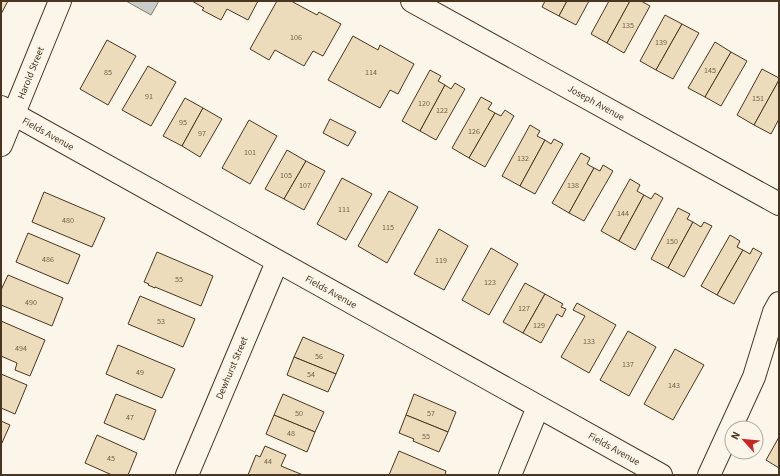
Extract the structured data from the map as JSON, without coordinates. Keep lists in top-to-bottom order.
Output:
{
  "streets": {
    "street": [
      "Harold Street",
      "Joseph Avenue",
      "Fields Avenue",
      "Dewhurst Street"
    ]
  },
  "crossings": [
    ["Harold Street", "Fields Avenue"],
    ["Fields Avenue", "Dewhurst Street"]
  ],
  "house_numbers": [
    "135",
    "106",
    "139",
    "145",
    "85",
    "114",
    "91",
    "151",
    "120",
    "122",
    "95",
    "126",
    "97",
    "101",
    "132",
    "105",
    "107",
    "138",
    "111",
    "144",
    "480",
    "115",
    "150",
    "486",
    "119",
    "55",
    "123",
    "490",
    "127",
    "53",
    "129",
    "133",
    "494",
    "56",
    "137",
    "49",
    "54",
    "143",
    "50",
    "57",
    "47",
    "48",
    "55",
    "45",
    "44"
  ],
  "north": "top left"
}
